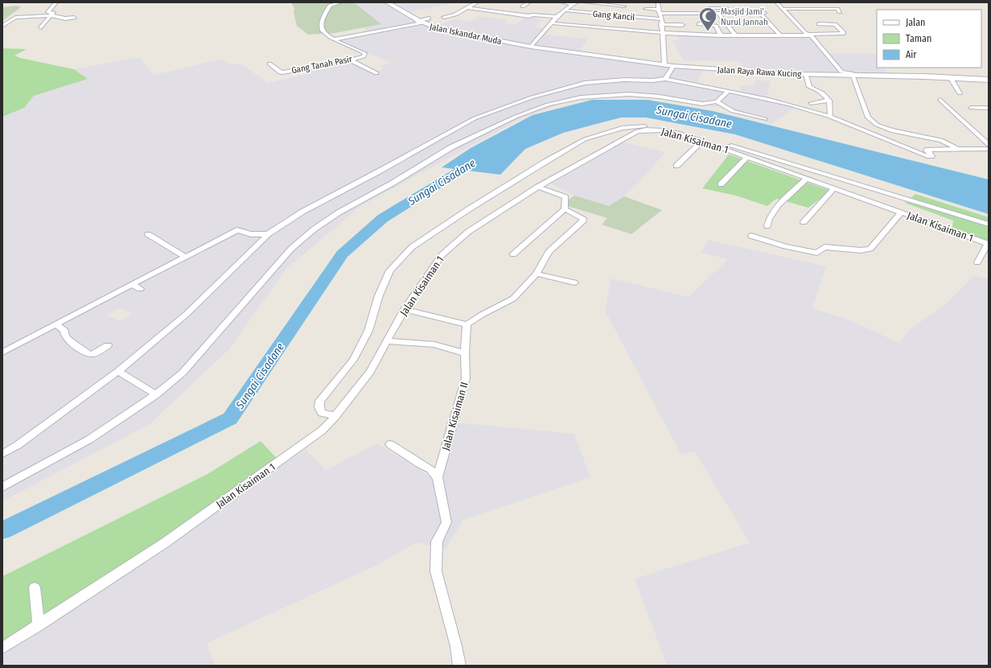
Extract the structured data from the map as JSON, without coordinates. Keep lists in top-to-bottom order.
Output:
{
  "streets": {
    "street": [
      "Gang Kancil",
      "Jalan Iskandar Muda",
      "Gang Tanah Pasir",
      "Jalan Raya Rawa Kucing",
      "Jalan Kisaiman 1",
      "Jalan Kisaiman II"
    ]
  },
  "crossings": [
    ["Jalan Iskandar Muda", "Jalan Raya Rawa Kucing"]
  ],
  "water": ["Sungai Cisadane"],
  "places": {
    "mosque": ["Masjid Jami' Nurul Jannah"]
  },
  "legend": ["Jalan", "Taman", "Air"]
}
